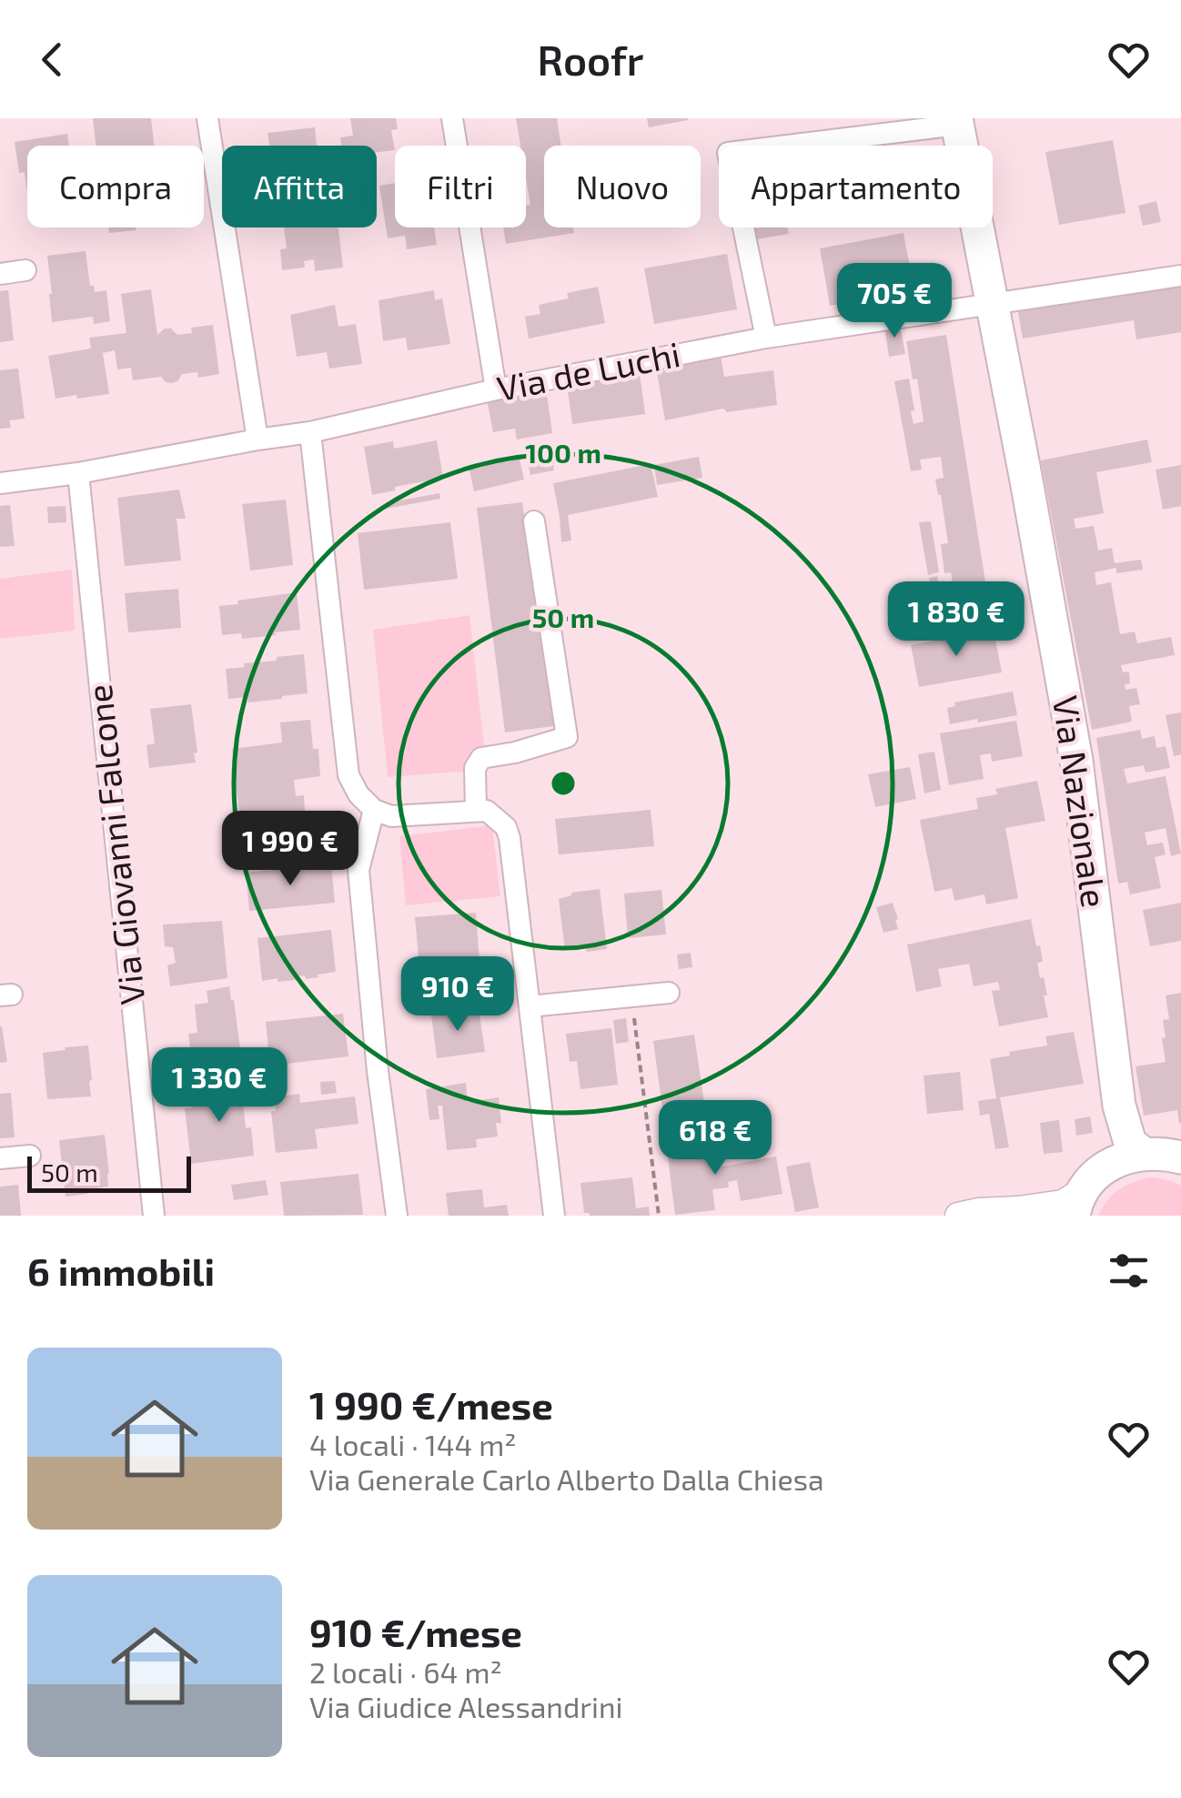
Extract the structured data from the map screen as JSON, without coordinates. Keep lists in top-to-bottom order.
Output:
{
  "streets": {
    "main road": ["Via Nazionale"],
    "street": ["Via de Luchi", "Via Giovanni Falcone"]
  },
  "crossings": [
    ["Via de Luchi", "Via Nazionale"],
    ["Via de Luchi", "Via Giovanni Falcone"]
  ],
  "scale_bar": "50 m",
  "page": {
    "header": "Roofr",
    "chip": [
      "Compra",
      "Affitta",
      "Filtri",
      "Nuovo",
      "Appartamento"
    ],
    "price": [
      "705 €",
      "1 830 €",
      "1 990 €",
      "910 €",
      "1 330 €",
      "618 €"
    ],
    "scale": "50 m",
    "heading": "6 immobili",
    "list": [
      {
        "name": "1 990 €/mese",
        "note": "4 locali · 144 m² · Via Generale Carlo Alberto Dalla Chiesa"
      },
      {
        "name": "910 €/mese",
        "note": "2 locali · 64 m² · Via Giudice Alessandrini"
      }
    ]
  },
  "rings": ["100 m", "50 m"]
}
